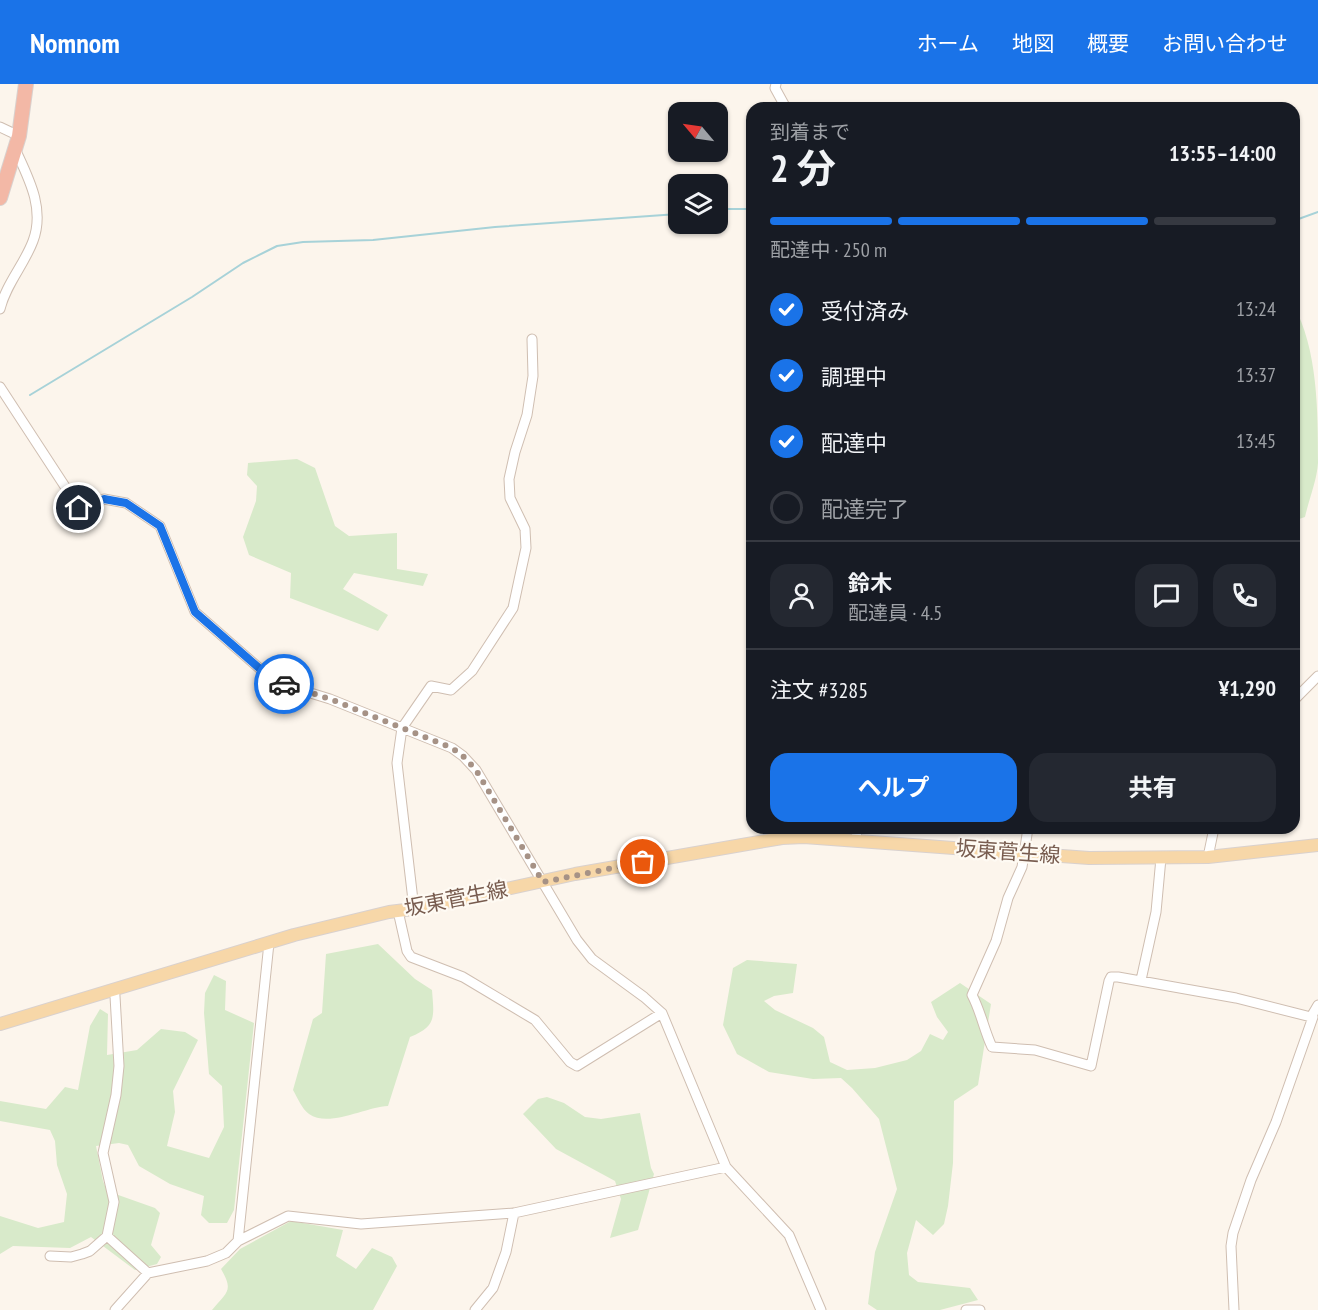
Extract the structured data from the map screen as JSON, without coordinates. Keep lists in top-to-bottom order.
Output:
{
  "streets": {
    "main road": ["坂東菅生線"]
  },
  "north": "top left",
  "page": {
    "header": "Nomnom",
    "nav": [
      "ホーム",
      "地図",
      "概要",
      "お問い合わせ"
    ],
    "heading": ["2 分", "到着まで", "13:55–14:00"],
    "panel": [
      "鈴木",
      "配達員 · 4.5",
      "注文 #3285",
      "¥1,290"
    ],
    "bar": "配達中 · 250 m",
    "list": [
      ["受付済み", "13:24"],
      ["調理中", "13:37"],
      ["配達中", "13:45"],
      "配達完了"
    ],
    "buttons": ["ヘルプ", "共有"]
  }
}
